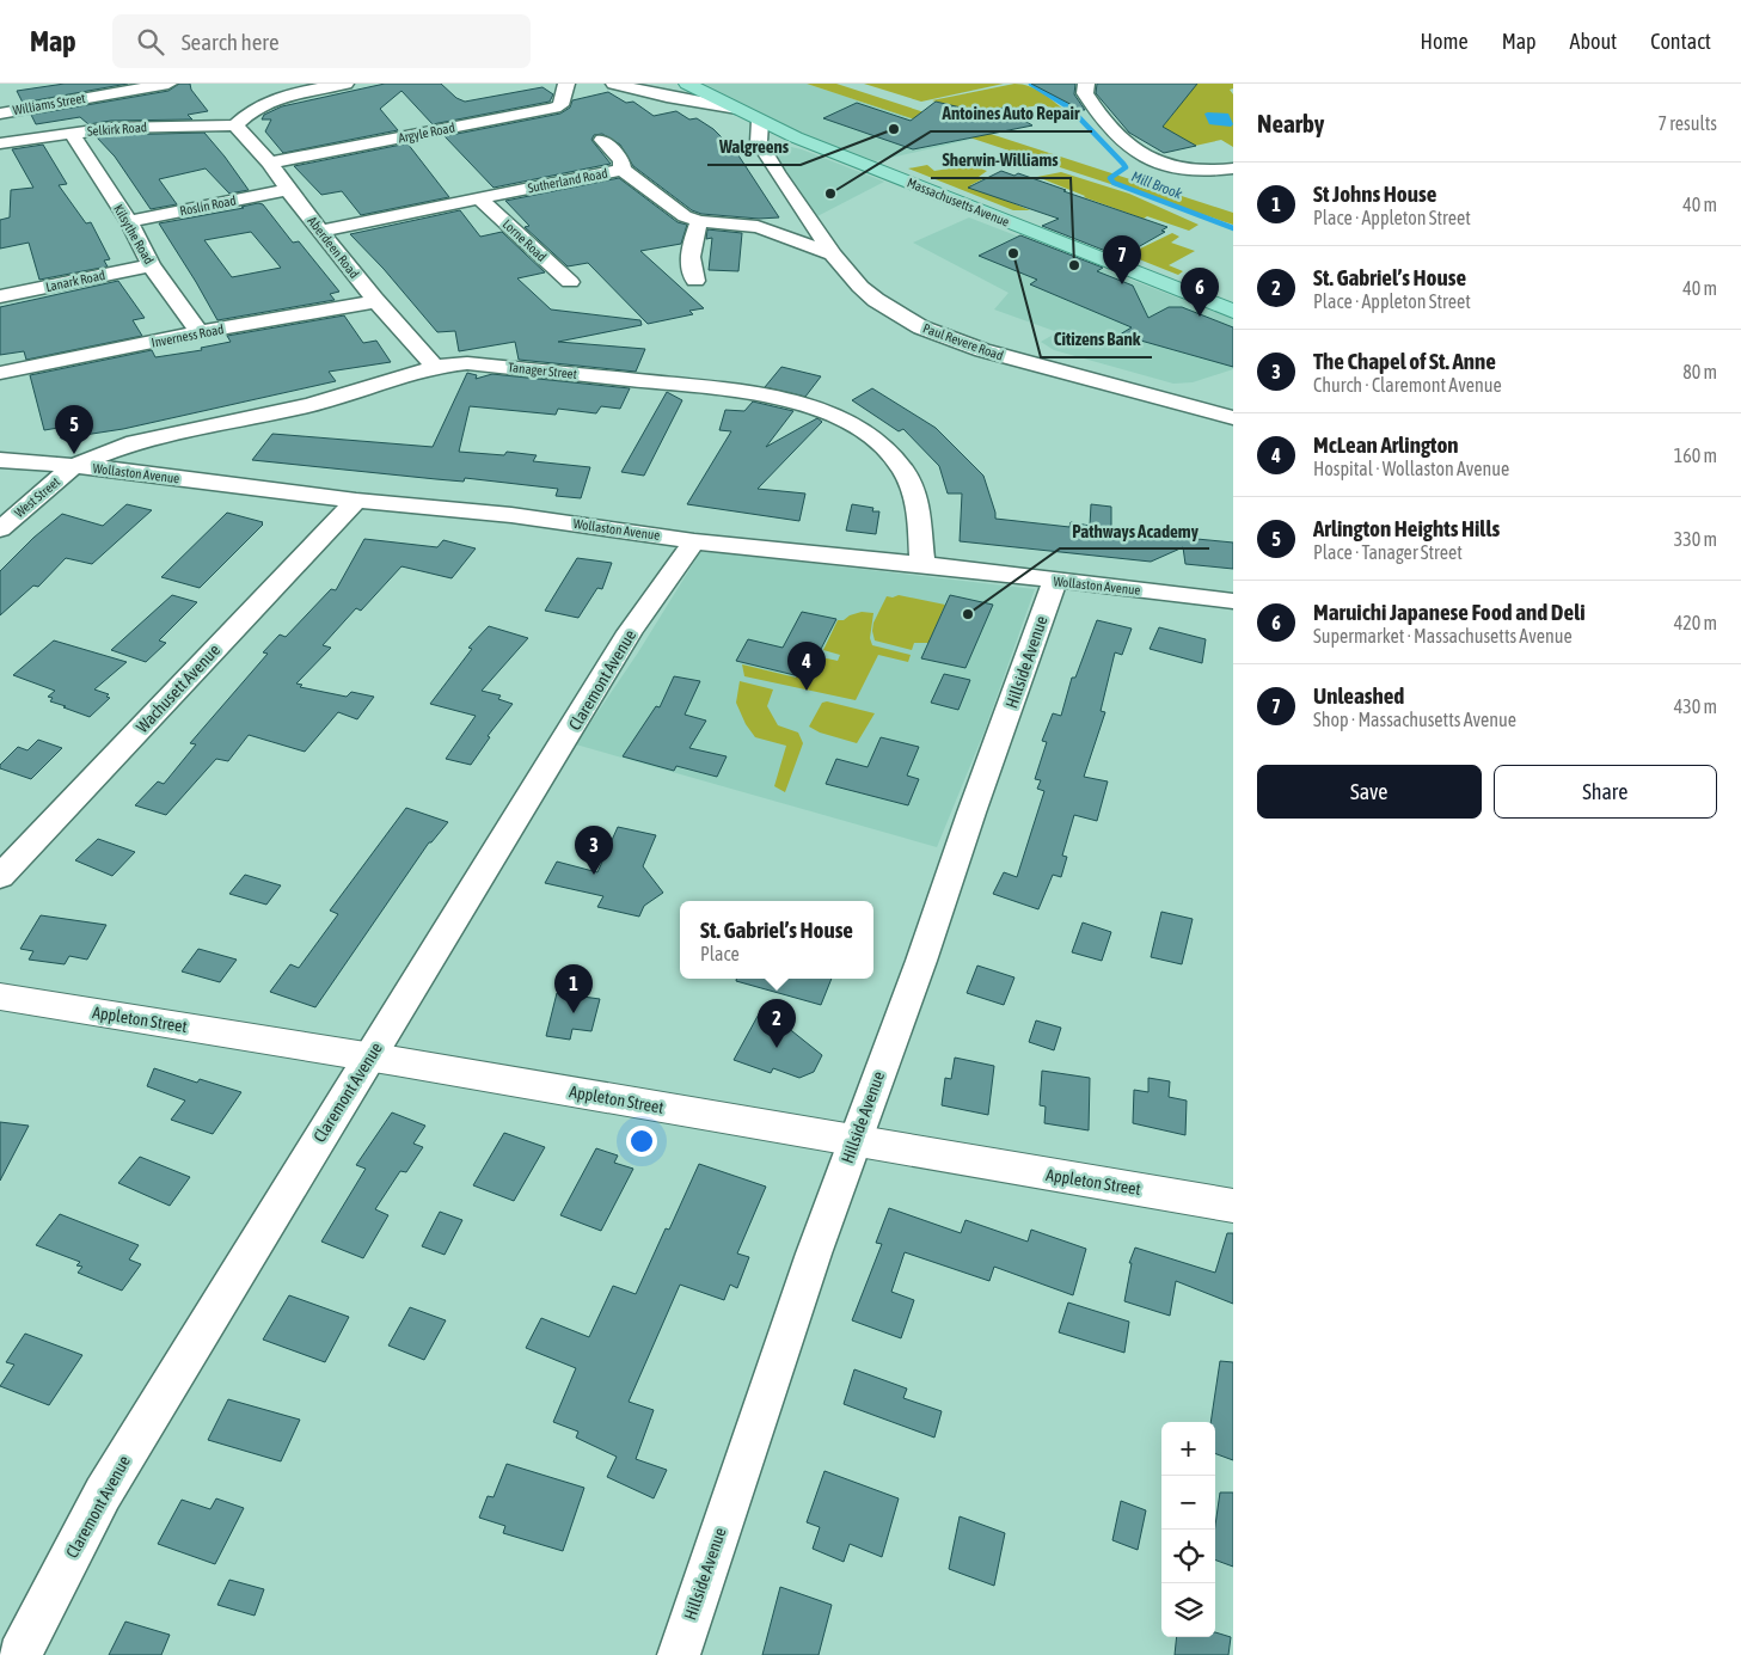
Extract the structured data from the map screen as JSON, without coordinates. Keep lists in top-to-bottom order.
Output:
{
  "streets": {
    "main road": ["Massachusetts Avenue"],
    "street": [
      "Williams Street",
      "Selkirk Road",
      "Argyle Road",
      "Sutherland Road",
      "Roslin Road",
      "Kilsythe Road",
      "Lorne Road",
      "Aberdeen Road",
      "Lanark Road",
      "Inverness Road",
      "Paul Revere Road",
      "Tanager Street",
      "Wollaston Avenue",
      "West Street",
      "Hillside Avenue",
      "Claremont Avenue",
      "Wachusett Avenue",
      "Appleton Street"
    ]
  },
  "crossings": [
    ["Selkirk Road", "Kilsythe Road"],
    ["Selkirk Road", "Aberdeen Road"],
    ["Argyle Road", "Aberdeen Road"],
    ["Sutherland Road", "Lorne Road"],
    ["Sutherland Road", "Aberdeen Road"],
    ["Sutherland Road", "Paul Revere Road"],
    ["Massachusetts Avenue", "Paul Revere Road"],
    ["Roslin Road", "Kilsythe Road"],
    ["Roslin Road", "Aberdeen Road"],
    ["Kilsythe Road", "Lanark Road"],
    ["Kilsythe Road", "Inverness Road"],
    ["Aberdeen Road", "Inverness Road"],
    ["Aberdeen Road", "Tanager Street"],
    ["Tanager Street", "Wollaston Avenue"],
    ["Tanager Street", "West Street"],
    ["Wollaston Avenue", "West Street"],
    ["Wollaston Avenue", "Hillside Avenue"],
    ["Wollaston Avenue", "Claremont Avenue"],
    ["Wollaston Avenue", "Wachusett Avenue"],
    ["Hillside Avenue", "Appleton Street"],
    ["Claremont Avenue", "Appleton Street"]
  ],
  "water": ["Mill Brook"],
  "places": [
    "Walgreens",
    "Antoines Auto Repair",
    "Citizens Bank",
    "Sherwin-Williams",
    "Pathways Academy"
  ],
  "page": {
    "header": "Map",
    "search": "Search here",
    "nav": [
      "Home",
      "Map",
      "About",
      "Contact"
    ],
    "heading": ["Nearby", "7 results"],
    "list": [
      {
        "mark": "1",
        "name": "St Johns House",
        "note": "Place · Appleton Street",
        "value": "40 m"
      },
      {
        "mark": "2",
        "name": "St. Gabriel’s House",
        "note": "Place · Appleton Street",
        "value": "40 m"
      },
      {
        "mark": "3",
        "name": "The Chapel of St. Anne",
        "note": "Church · Claremont Avenue",
        "value": "80 m"
      },
      {
        "mark": "4",
        "name": "McLean Arlington",
        "note": "Hospital · Wollaston Avenue",
        "value": "160 m"
      },
      {
        "mark": "5",
        "name": "Arlington Heights Hills",
        "note": "Place · Tanager Street",
        "value": "330 m"
      },
      {
        "mark": "6",
        "name": "Maruichi Japanese Food and Deli",
        "note": "Supermarket · Massachusetts Avenue",
        "value": "420 m"
      },
      {
        "mark": "7",
        "name": "Unleashed",
        "note": "Shop · Massachusetts Avenue",
        "value": "430 m"
      }
    ],
    "pins": [
      "7",
      "6",
      "5",
      "4",
      "3",
      "1",
      "2"
    ],
    "buttons": ["Save", "Share"],
    "popup": ["St. Gabriel’s House", "Place"],
    "map_buttons": ["+", "−"]
  }
}
